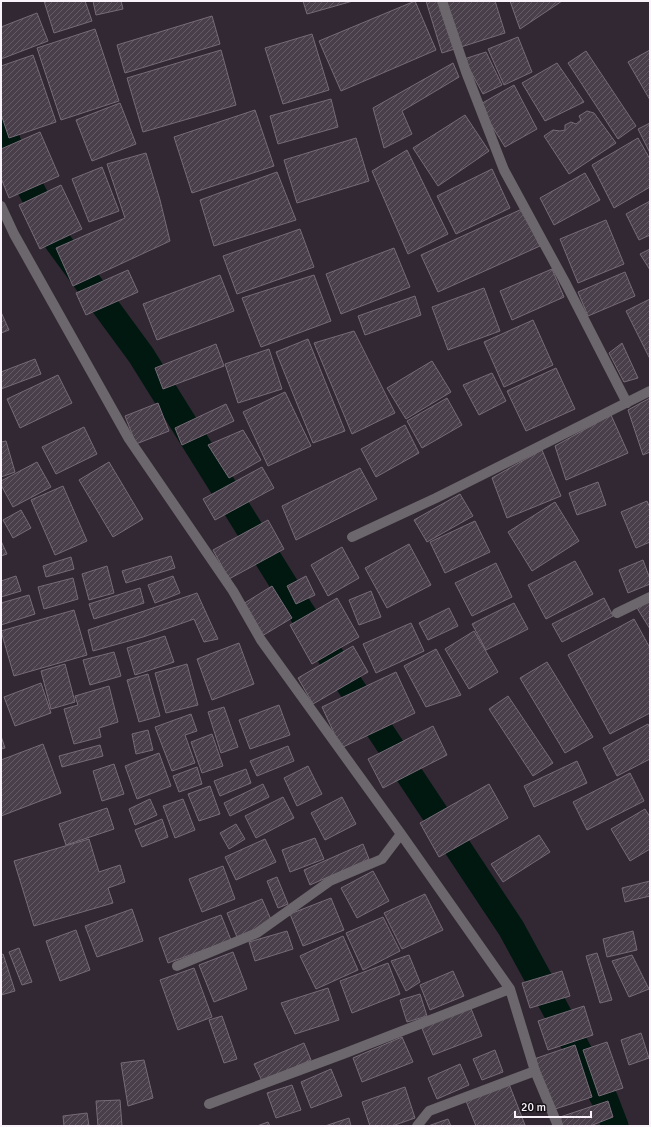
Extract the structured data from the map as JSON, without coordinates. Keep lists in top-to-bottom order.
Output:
{
  "scale_bar": "20 m"
}
